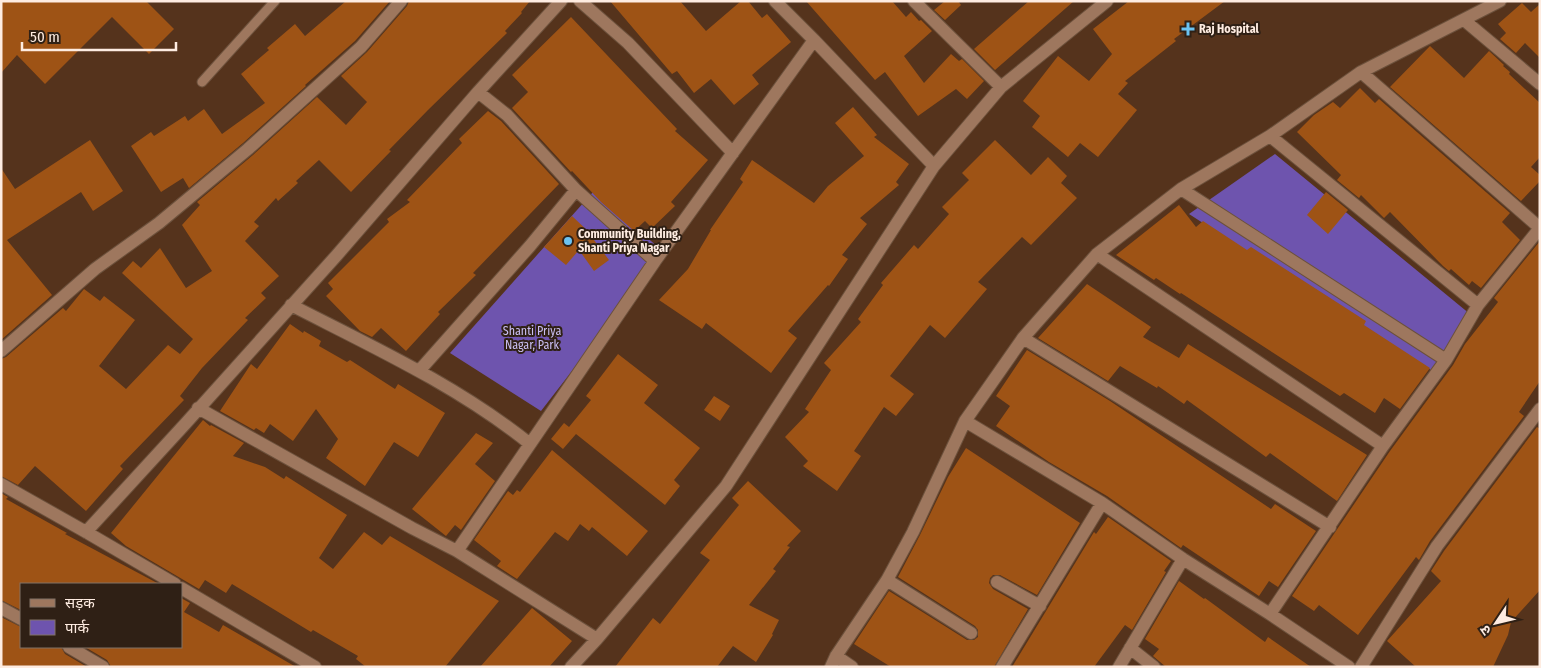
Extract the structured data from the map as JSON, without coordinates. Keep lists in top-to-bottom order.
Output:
{
  "parks": ["Shanti Priya Nagar, Park"],
  "places": {
    "health": ["Raj Hospital"],
    "other": ["Community Building, Shanti Priya Nagar"]
  },
  "legend": ["सड़क", "पार्क"],
  "scale_bar": "50 m",
  "north": "bottom left"
}
